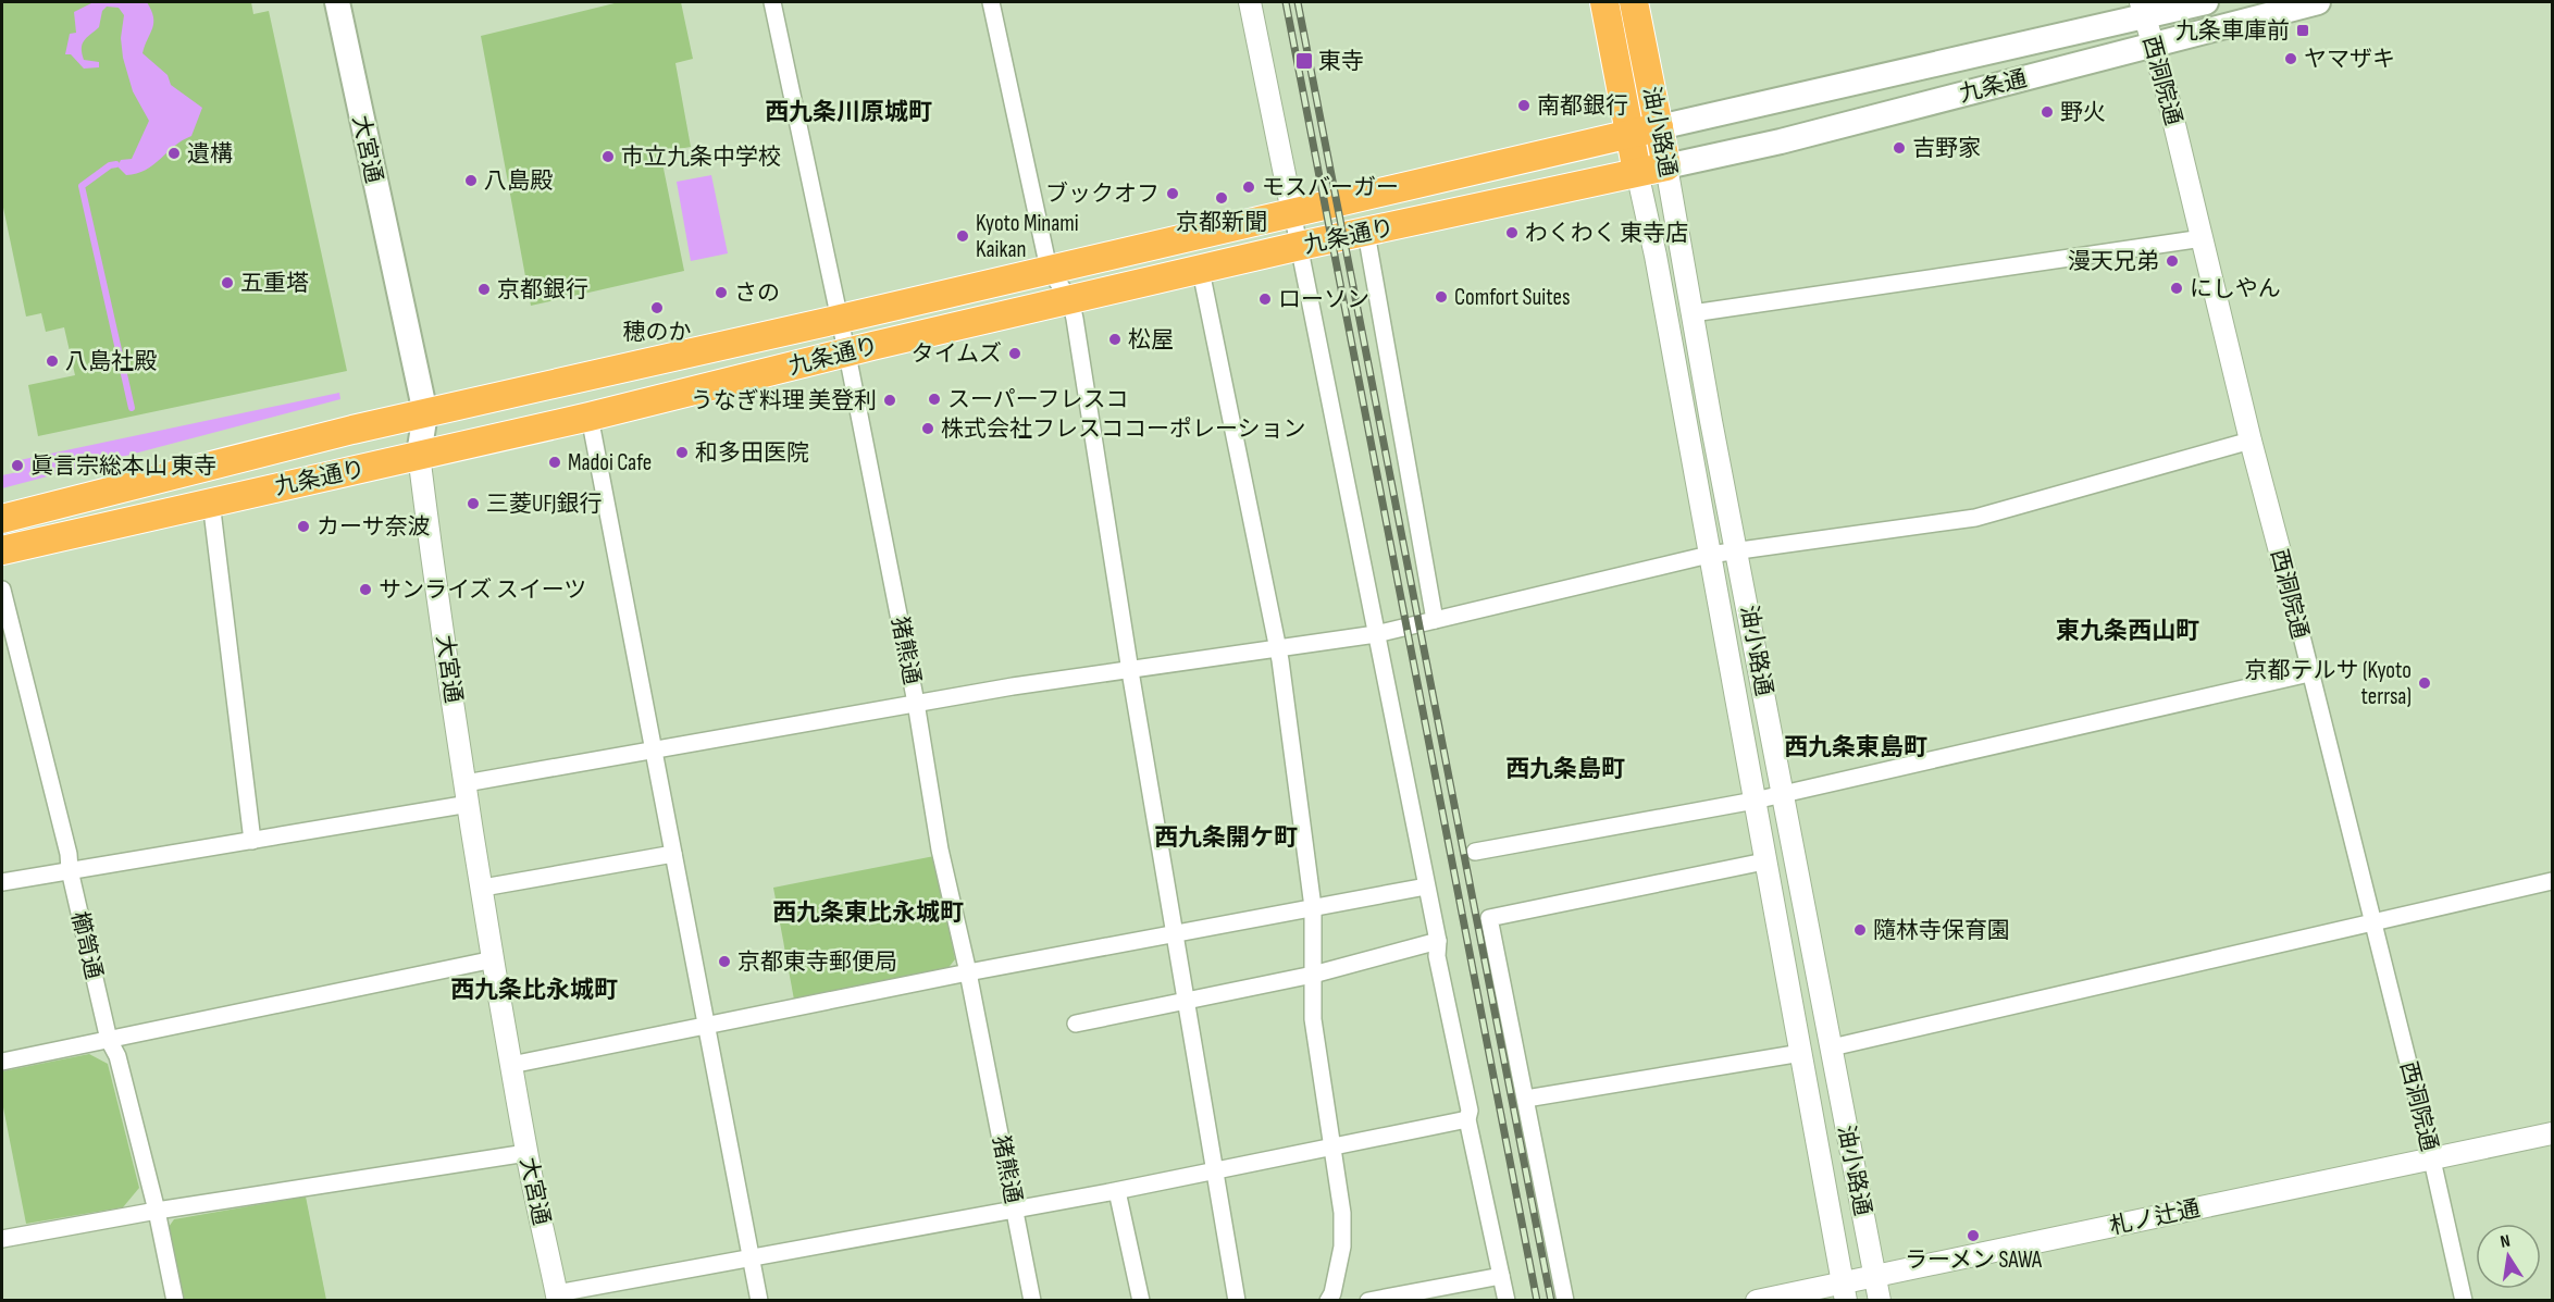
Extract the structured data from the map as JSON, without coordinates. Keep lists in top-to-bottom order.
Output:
{
  "streets": {
    "highway": ["油小路通", "九条通り"],
    "main road": ["九条通", "大宮通"],
    "street": [
      "西洞院通",
      "猪熊通",
      "櫛笥通",
      "札ノ辻通"
    ]
  },
  "crossings": [
    ["西洞院通", "九条通"],
    ["西洞院通", "札ノ辻通"],
    ["九条通", "油小路通"],
    ["九条通", "九条通り"],
    ["油小路通", "九条通り"],
    ["油小路通", "札ノ辻通"],
    ["大宮通", "九条通り"],
    ["九条通り", "猪熊通"]
  ],
  "districts": [
    "西九条川原城町",
    "東九条西山町",
    "西九条東島町",
    "西九条島町",
    "西九条開ケ町",
    "西九条東比永城町",
    "西九条比永城町"
  ],
  "places": {
    "transit": ["九条車庫前", "東寺"],
    "other": [
      "ヤマザキ",
      "南都銀行",
      "野火",
      "吉野家",
      "遺構",
      "市立九条中学校",
      "八島殿",
      "モスバーガー",
      "ブックオフ",
      "京都新聞",
      "わくわく 東寺店",
      "Kyoto Minami Kaikan",
      "漫天兄弟",
      "五重塔",
      "にしやん",
      "京都銀行",
      "さの",
      "Comfort Suites",
      "ローソン",
      "穂のか",
      "松屋",
      "タイムズ",
      "八島社殿",
      "スーパーフレスコ",
      "うなぎ料理 美登利",
      "株式会社フレスココーポレーション",
      "和多田医院",
      "Madoi Cafe",
      "眞言宗総本山 東寺",
      "三菱UFJ銀行",
      "カーサ奈波",
      "サンライズ スイーツ",
      "京都テルサ (Kyoto terrsa)",
      "隨林寺保育園",
      "京都東寺郵便局",
      "ラーメン SAWA"
    ]
  },
  "north": "top"
}
